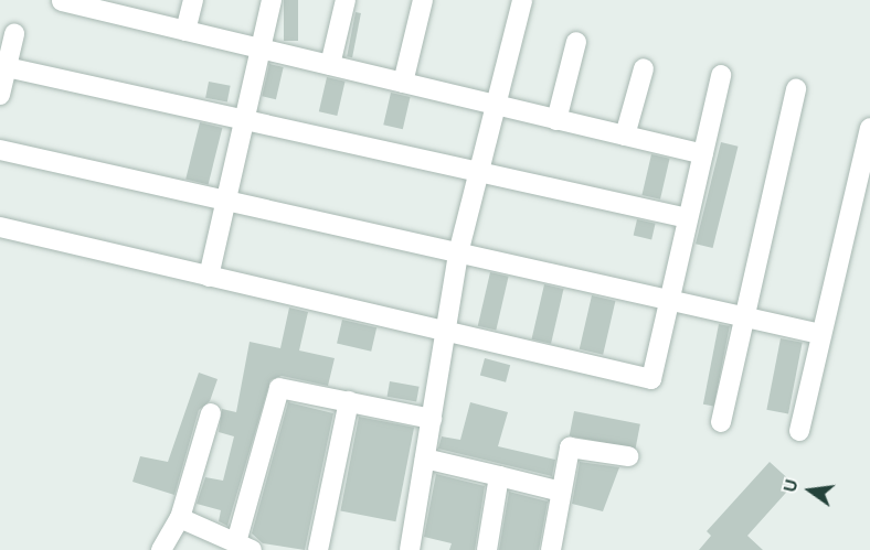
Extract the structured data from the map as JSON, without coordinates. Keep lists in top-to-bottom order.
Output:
{
  "north": "left"
}
